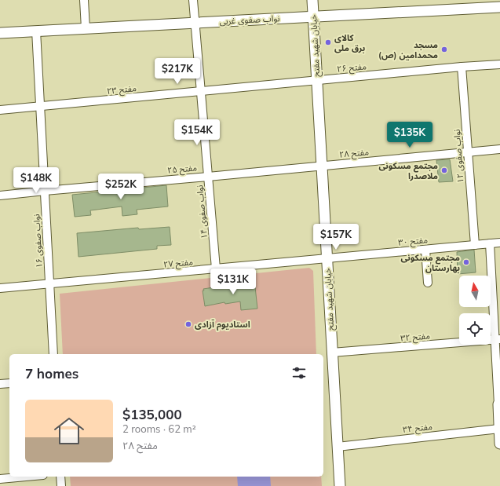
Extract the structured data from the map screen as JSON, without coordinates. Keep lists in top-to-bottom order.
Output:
{
  "streets": {
    "street": [
      "نواب صفوی غربی",
      "خیابان شهید مفتح",
      "مفتح ۲۶",
      "مفتح ۲۳",
      "مفتح ۲۸",
      "نواب صفوی ۱۲",
      "مفتح ۲۵",
      "نواب صفوی ۱۴",
      "نواب صفوی ۱۶",
      "مفتح ۳۰",
      "مفتح ۲۷",
      "مفتح ۳۲",
      "مفتح ۳۴"
    ]
  },
  "crossings": [
    ["نواب صفوی غربی", "خیابان شهید مفتح"],
    ["نواب صفوی غربی", "نواب صفوی ۱۴"],
    ["نواب صفوی غربی", "نواب صفوی ۱۶"],
    ["خیابان شهید مفتح", "مفتح ۲۶"],
    ["خیابان شهید مفتح", "مفتح ۲۳"],
    ["خیابان شهید مفتح", "مفتح ۲۸"],
    ["خیابان شهید مفتح", "مفتح ۲۵"],
    ["خیابان شهید مفتح", "مفتح ۳۰"],
    ["خیابان شهید مفتح", "مفتح ۲۷"],
    ["خیابان شهید مفتح", "مفتح ۳۲"],
    ["خیابان شهید مفتح", "مفتح ۳۴"],
    ["مفتح ۲۶", "مفتح ۲۳"],
    ["مفتح ۲۶", "نواب صفوی ۱۲"],
    ["مفتح ۲۳", "نواب صفوی ۱۴"],
    ["مفتح ۲۳", "نواب صفوی ۱۶"],
    ["مفتح ۲۸", "نواب صفوی ۱۲"],
    ["مفتح ۲۸", "مفتح ۲۵"],
    ["نواب صفوی ۱۲", "مفتح ۳۰"],
    ["مفتح ۲۵", "نواب صفوی ۱۴"],
    ["مفتح ۲۵", "نواب صفوی ۱۶"],
    ["نواب صفوی ۱۴", "مفتح ۲۷"],
    ["نواب صفوی ۱۶", "مفتح ۲۷"],
    ["مفتح ۳۰", "مفتح ۲۷"]
  ],
  "places": [
    "کالای برق ملی",
    "مسجد محمدامین (ص)",
    "مجتمع مسکونی ملاصدرا",
    "مجتمع مسکونی بهارستان",
    "استادیوم آزادی"
  ],
  "north": "top",
  "page": {
    "price": [
      "$217K",
      "$154K",
      "$135K",
      "$148K",
      "$252K",
      "$157K",
      "$131K"
    ],
    "heading": "7 homes",
    "list": [
      {
        "name": "$135,000",
        "note": "2 rooms · 62 m² · مفتح ۲۸"
      }
    ]
  }
}
